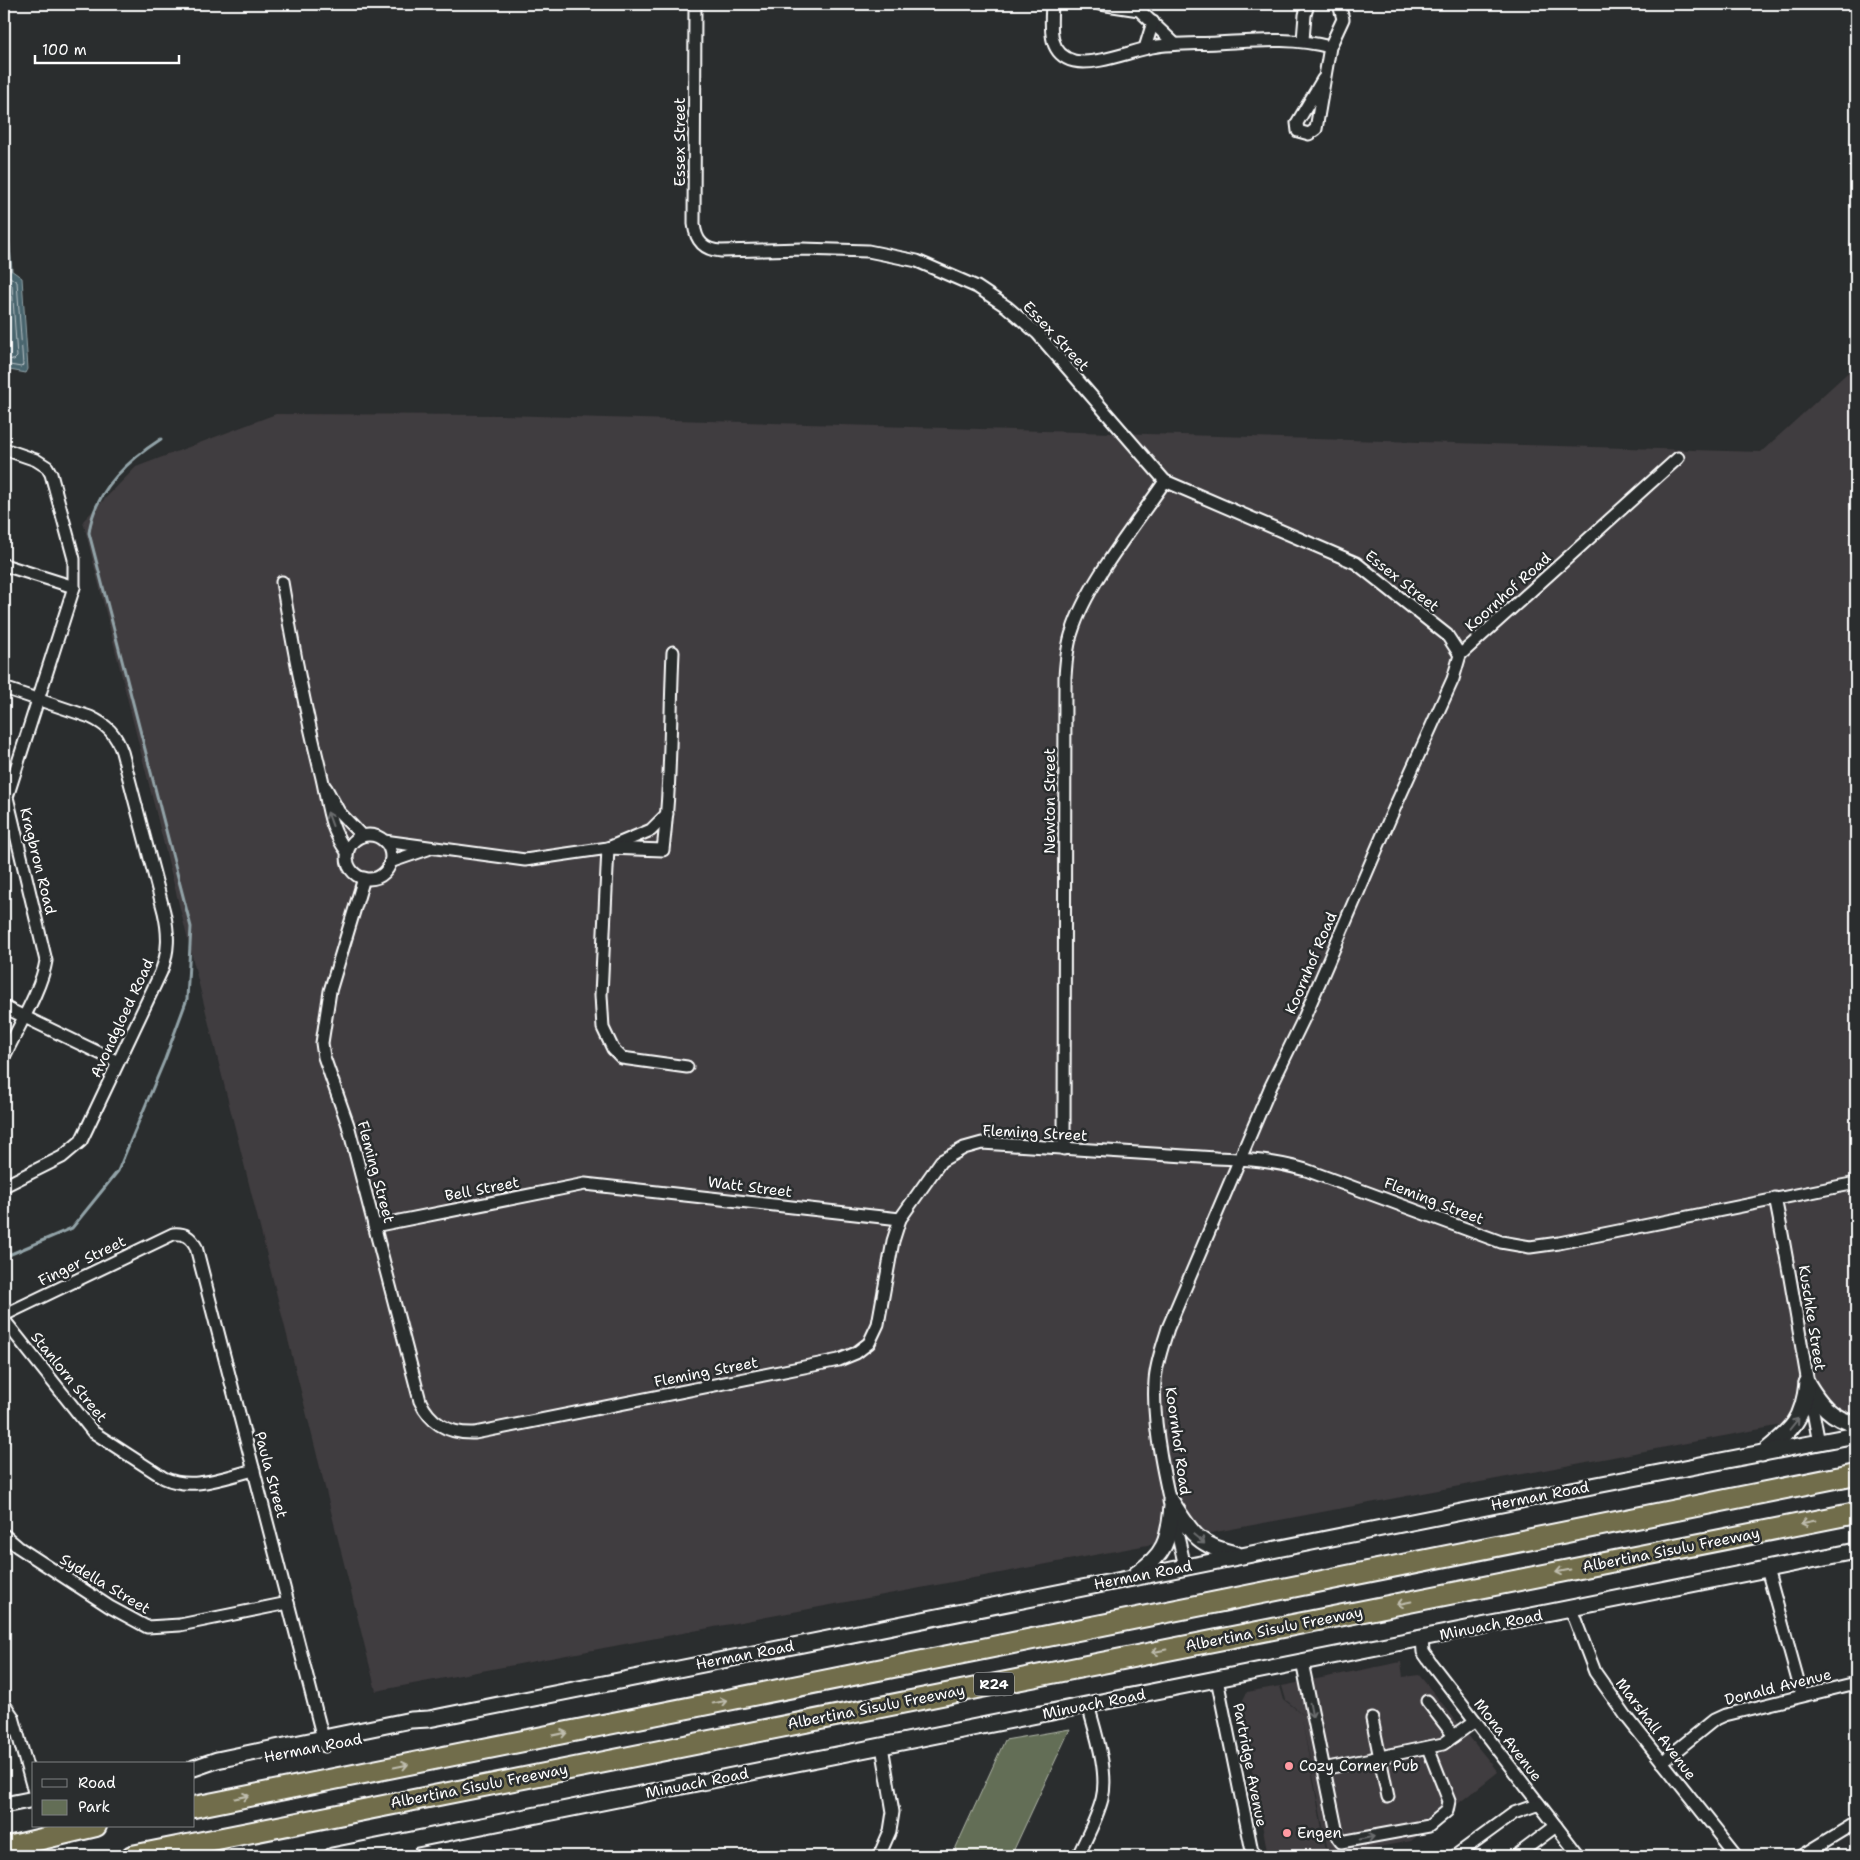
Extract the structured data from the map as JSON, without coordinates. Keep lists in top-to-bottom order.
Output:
{
  "streets": {
    "highway": ["Albertina Sisulu Freeway", "R24"],
    "main road": ["Herman Road", "Minuach Road"],
    "street": [
      "Essex Street",
      "Koornhof Road",
      "Newton Street",
      "Kragbron Road",
      "Avondgloed Road",
      "Fleming Street",
      "Watt Street",
      "Bell Street",
      "Finger Street",
      "Kuschke Street",
      "Stanlorn Street",
      "Paula Street",
      "Sydella Street",
      "Donald Avenue",
      "Marshall Avenue",
      "Mona Avenue",
      "Partridge Avenue"
    ]
  },
  "crossings": [
    ["Essex Street", "Koornhof Road"],
    ["Essex Street", "Newton Street"],
    ["Koornhof Road", "Fleming Street"],
    ["Koornhof Road", "Herman Road"],
    ["Newton Street", "Fleming Street"],
    ["Kragbron Road", "Avondgloed Road"],
    ["Fleming Street", "Watt Street"],
    ["Fleming Street", "Bell Street"],
    ["Fleming Street", "Kuschke Street"],
    ["Watt Street", "Bell Street"],
    ["Finger Street", "Paula Street"],
    ["Kuschke Street", "Herman Road"],
    ["Stanlorn Street", "Paula Street"],
    ["Paula Street", "Herman Road"],
    ["Paula Street", "Sydella Street"],
    ["Minuach Road", "Marshall Avenue"],
    ["Minuach Road", "Mona Avenue"],
    ["Minuach Road", "Partridge Avenue"],
    ["Donald Avenue", "Marshall Avenue"]
  ],
  "places": ["Cozy Corner Pub", "Engen"],
  "legend": ["Road", "Park"],
  "scale_bar": "100 m"
}
